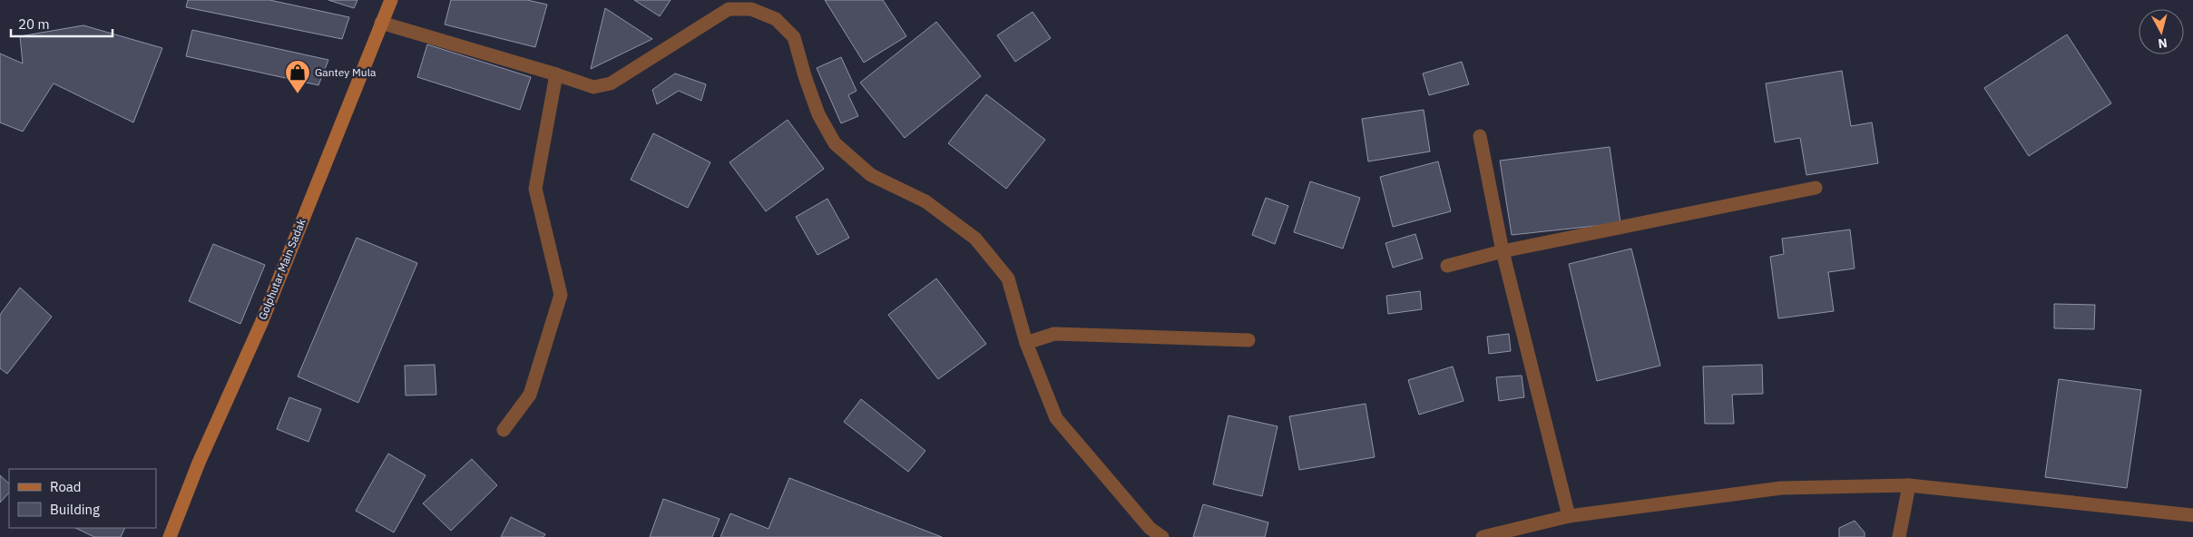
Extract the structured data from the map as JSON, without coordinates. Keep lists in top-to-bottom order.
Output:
{
  "streets": {
    "main road": ["Golphutar Main Sadak"]
  },
  "places": {
    "shop": ["Gantey Mula"]
  },
  "legend": ["Road", "Building"],
  "scale_bar": "20 m",
  "north": "bottom"
}
